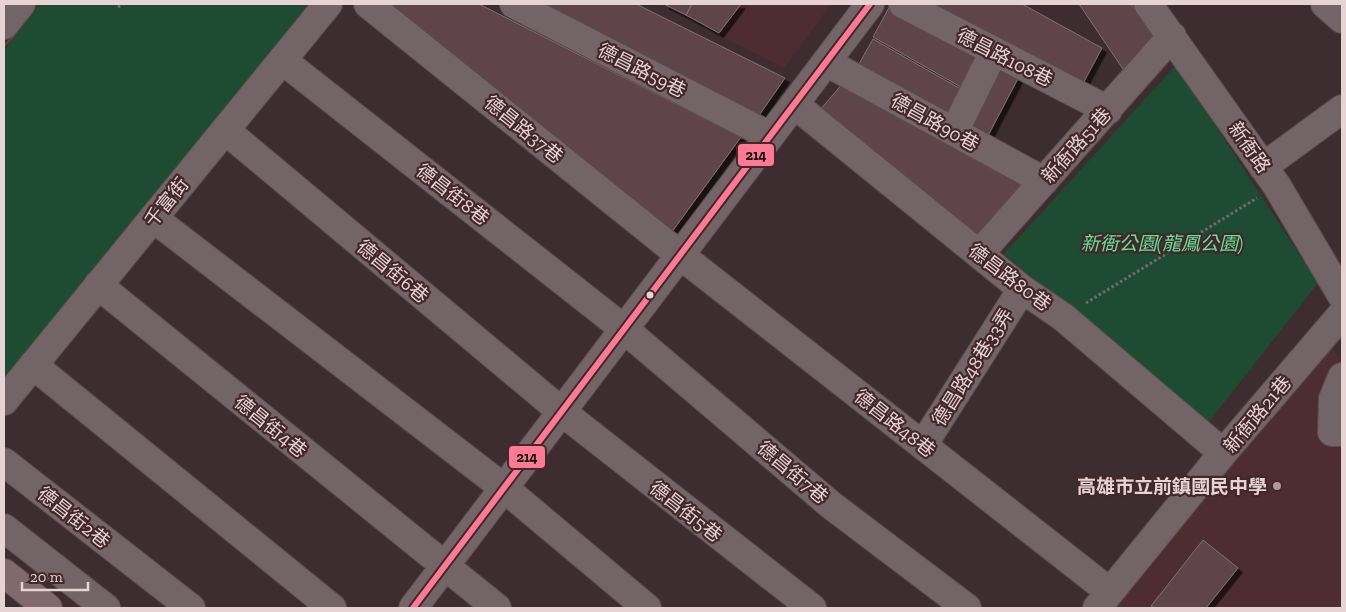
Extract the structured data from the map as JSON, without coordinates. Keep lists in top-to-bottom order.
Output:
{
  "streets": {
    "street": [
      "德昌路108巷",
      "德昌路59巷",
      "德昌路90巷",
      "德昌路37巷",
      "新衙路51巷",
      "新衙路",
      "德昌街8巷",
      "千富街",
      "德昌街6巷",
      "德昌路80巷",
      "德昌路48巷33弄",
      "新衙路21巷",
      "德昌路48巷",
      "德昌街4巷",
      "德昌街7巷",
      "德昌街5巷",
      "德昌街2巷"
    ]
  },
  "crossings": [
    ["德昌路108巷", "新衙路51巷"],
    ["德昌路90巷", "新衙路51巷"],
    ["德昌路37巷", "德昌路48巷"],
    ["新衙路51巷", "新衙路"],
    ["新衙路51巷", "德昌路80巷"],
    ["德昌街8巷", "千富街"],
    ["德昌街8巷", "德昌街7巷"],
    ["千富街", "德昌街6巷"],
    ["千富街", "德昌街4巷"],
    ["德昌街6巷", "德昌街5巷"],
    ["德昌路80巷", "德昌路48巷33弄"],
    ["德昌路80巷", "新衙路21巷"],
    ["德昌路48巷33弄", "德昌路48巷"],
    ["新衙路21巷", "德昌路48巷"]
  ],
  "parks": ["新衙公園(龍鳳公園)"],
  "places": ["高雄市立前鎮國民中學"],
  "lines": ["transit line 214"],
  "scale_bar": "20 m"
}
